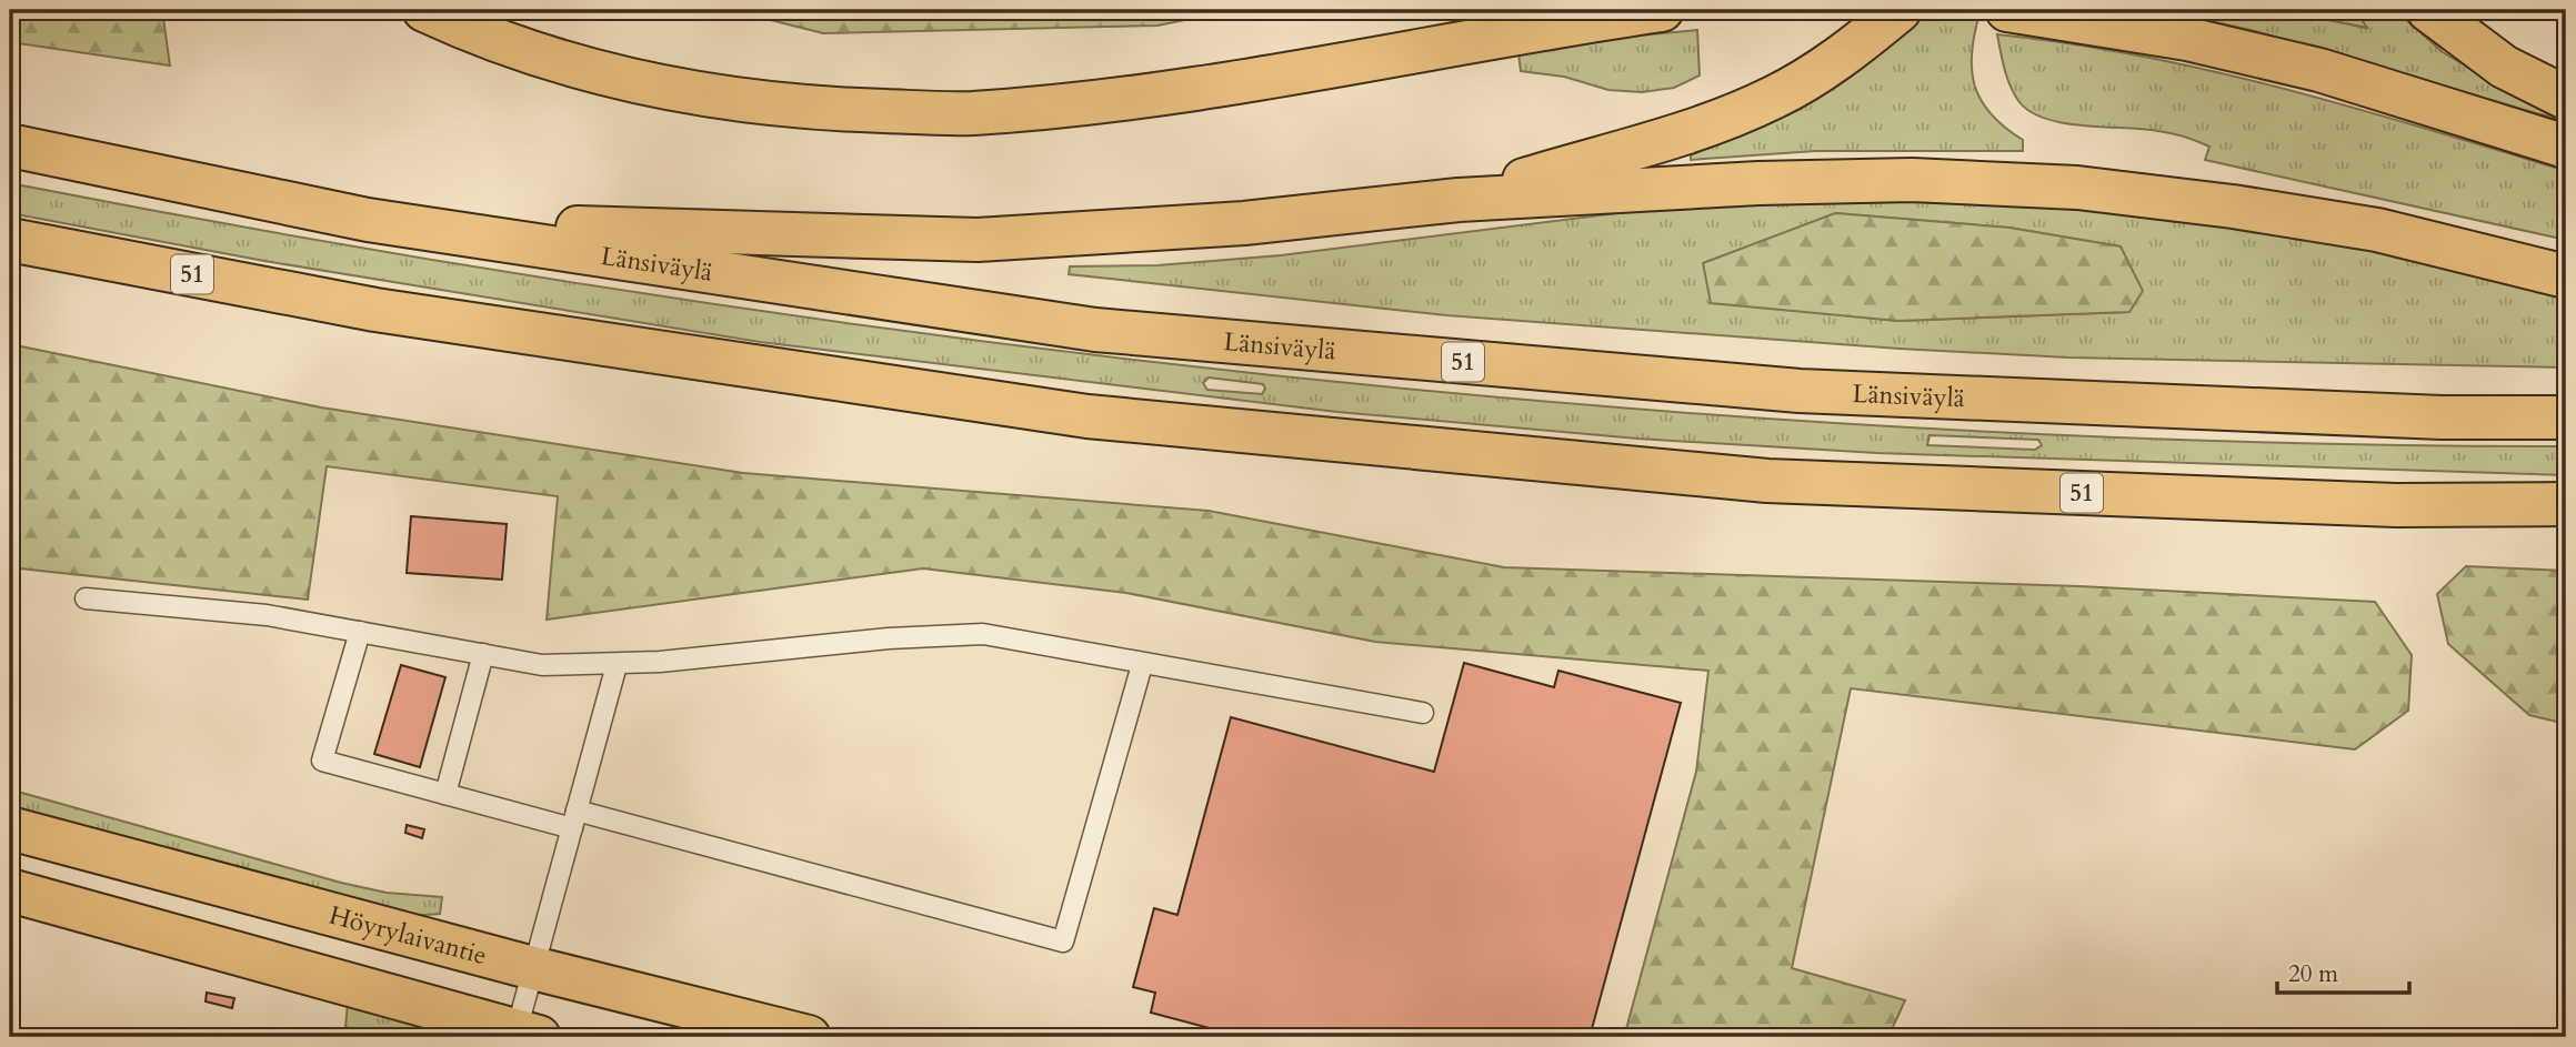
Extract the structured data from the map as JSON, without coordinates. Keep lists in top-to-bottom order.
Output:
{
  "streets": {
    "main road": ["Länsiväylä", "51", "Höyrylaivantie"]
  },
  "scale_bar": "20 m"
}
